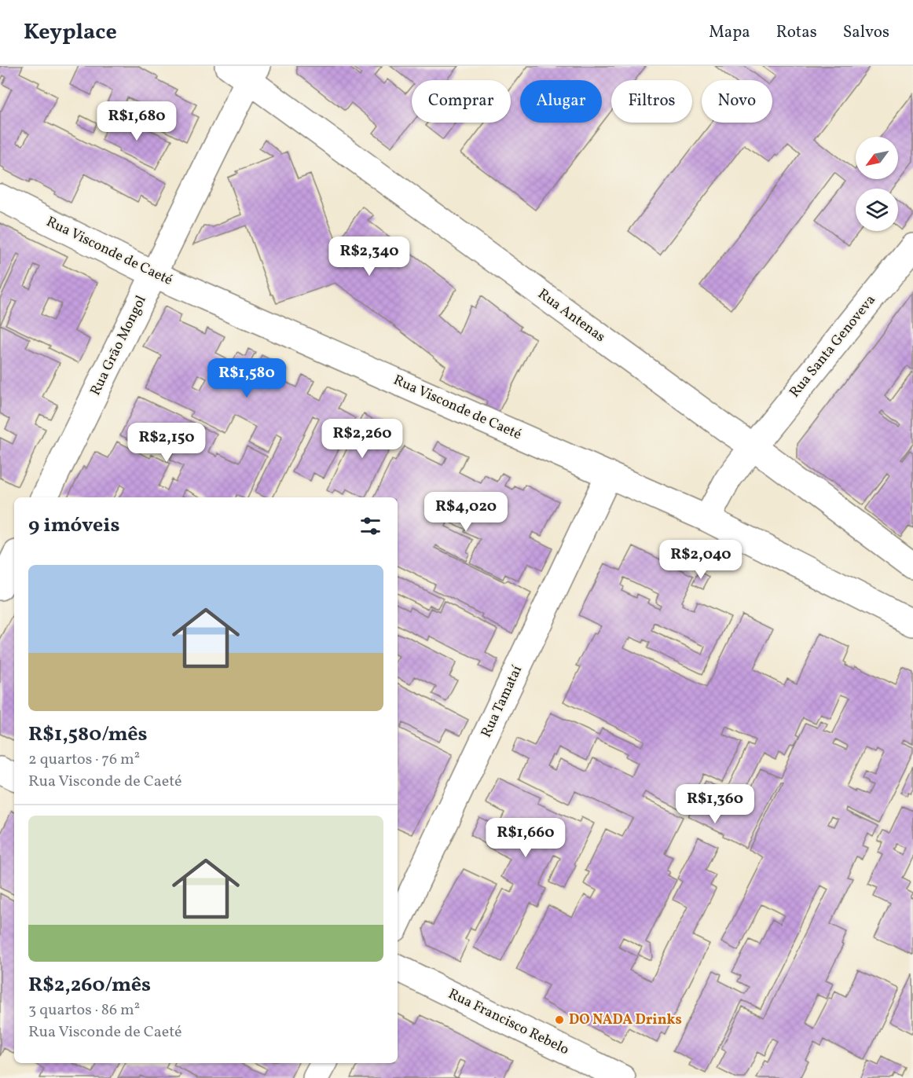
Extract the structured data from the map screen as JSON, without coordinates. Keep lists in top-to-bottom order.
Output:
{
  "streets": {
    "street": [
      "Rua Visconde de Caeté",
      "Rua Antenas",
      "Rua Grão Mongol",
      "Rua Santa Genoveva",
      "Rua Tamataí",
      "Rua Francisco Rebelo"
    ]
  },
  "crossings": [
    ["Rua Visconde de Caeté", "Rua Grão Mongol"],
    ["Rua Visconde de Caeté", "Rua Santa Genoveva"],
    ["Rua Visconde de Caeté", "Rua Tamataí"],
    ["Rua Antenas", "Rua Grão Mongol"],
    ["Rua Antenas", "Rua Santa Genoveva"]
  ],
  "places": ["DO NADA Drinks"],
  "north": "bottom left",
  "page": {
    "header": "Keyplace",
    "nav": ["Mapa", "Rotas", "Salvos"],
    "chip": [
      "Comprar",
      "Alugar",
      "Filtros",
      "Novo"
    ],
    "price": [
      "R$1,680",
      "R$2,340",
      "R$1,580",
      "R$2,260",
      "R$2,150",
      "R$4,020",
      "R$2,040",
      "R$1,360",
      "R$1,660"
    ],
    "heading": "9 imóveis",
    "list": [
      {
        "name": "R$1,580/mês",
        "note": "2 quartos · 76 m² · Rua Visconde de Caeté"
      },
      {
        "name": "R$2,260/mês",
        "note": "3 quartos · 86 m² · Rua Visconde de Caeté"
      }
    ]
  }
}
